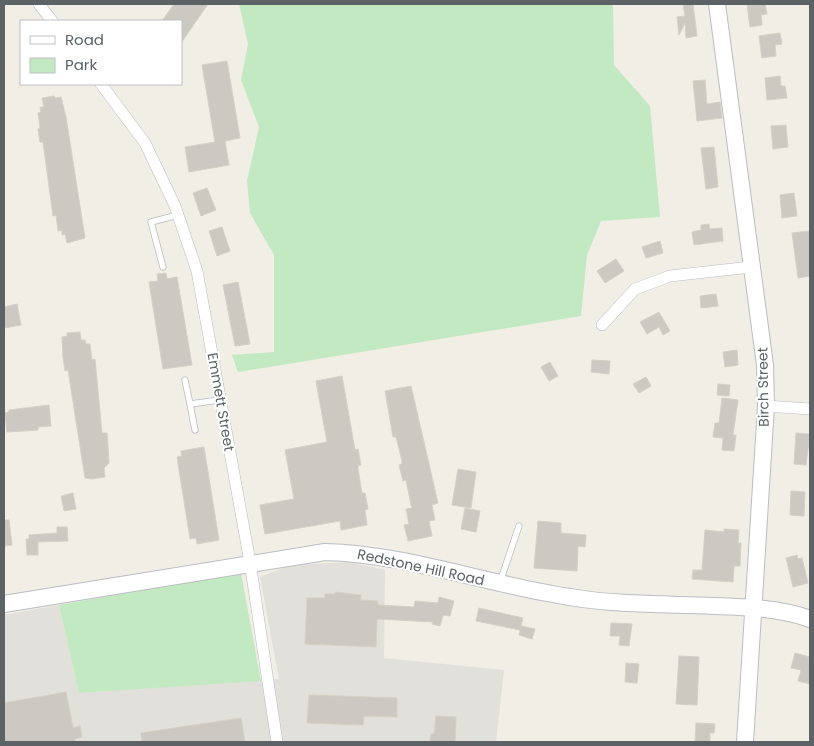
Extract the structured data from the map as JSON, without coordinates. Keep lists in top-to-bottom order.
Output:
{
  "streets": {
    "main road": ["Birch Street", "Redstone Hill Road"],
    "street": ["Emmett Street"]
  },
  "crossings": [
    ["Birch Street", "Redstone Hill Road"],
    ["Emmett Street", "Redstone Hill Road"]
  ],
  "legend": ["Road", "Park"]
}
